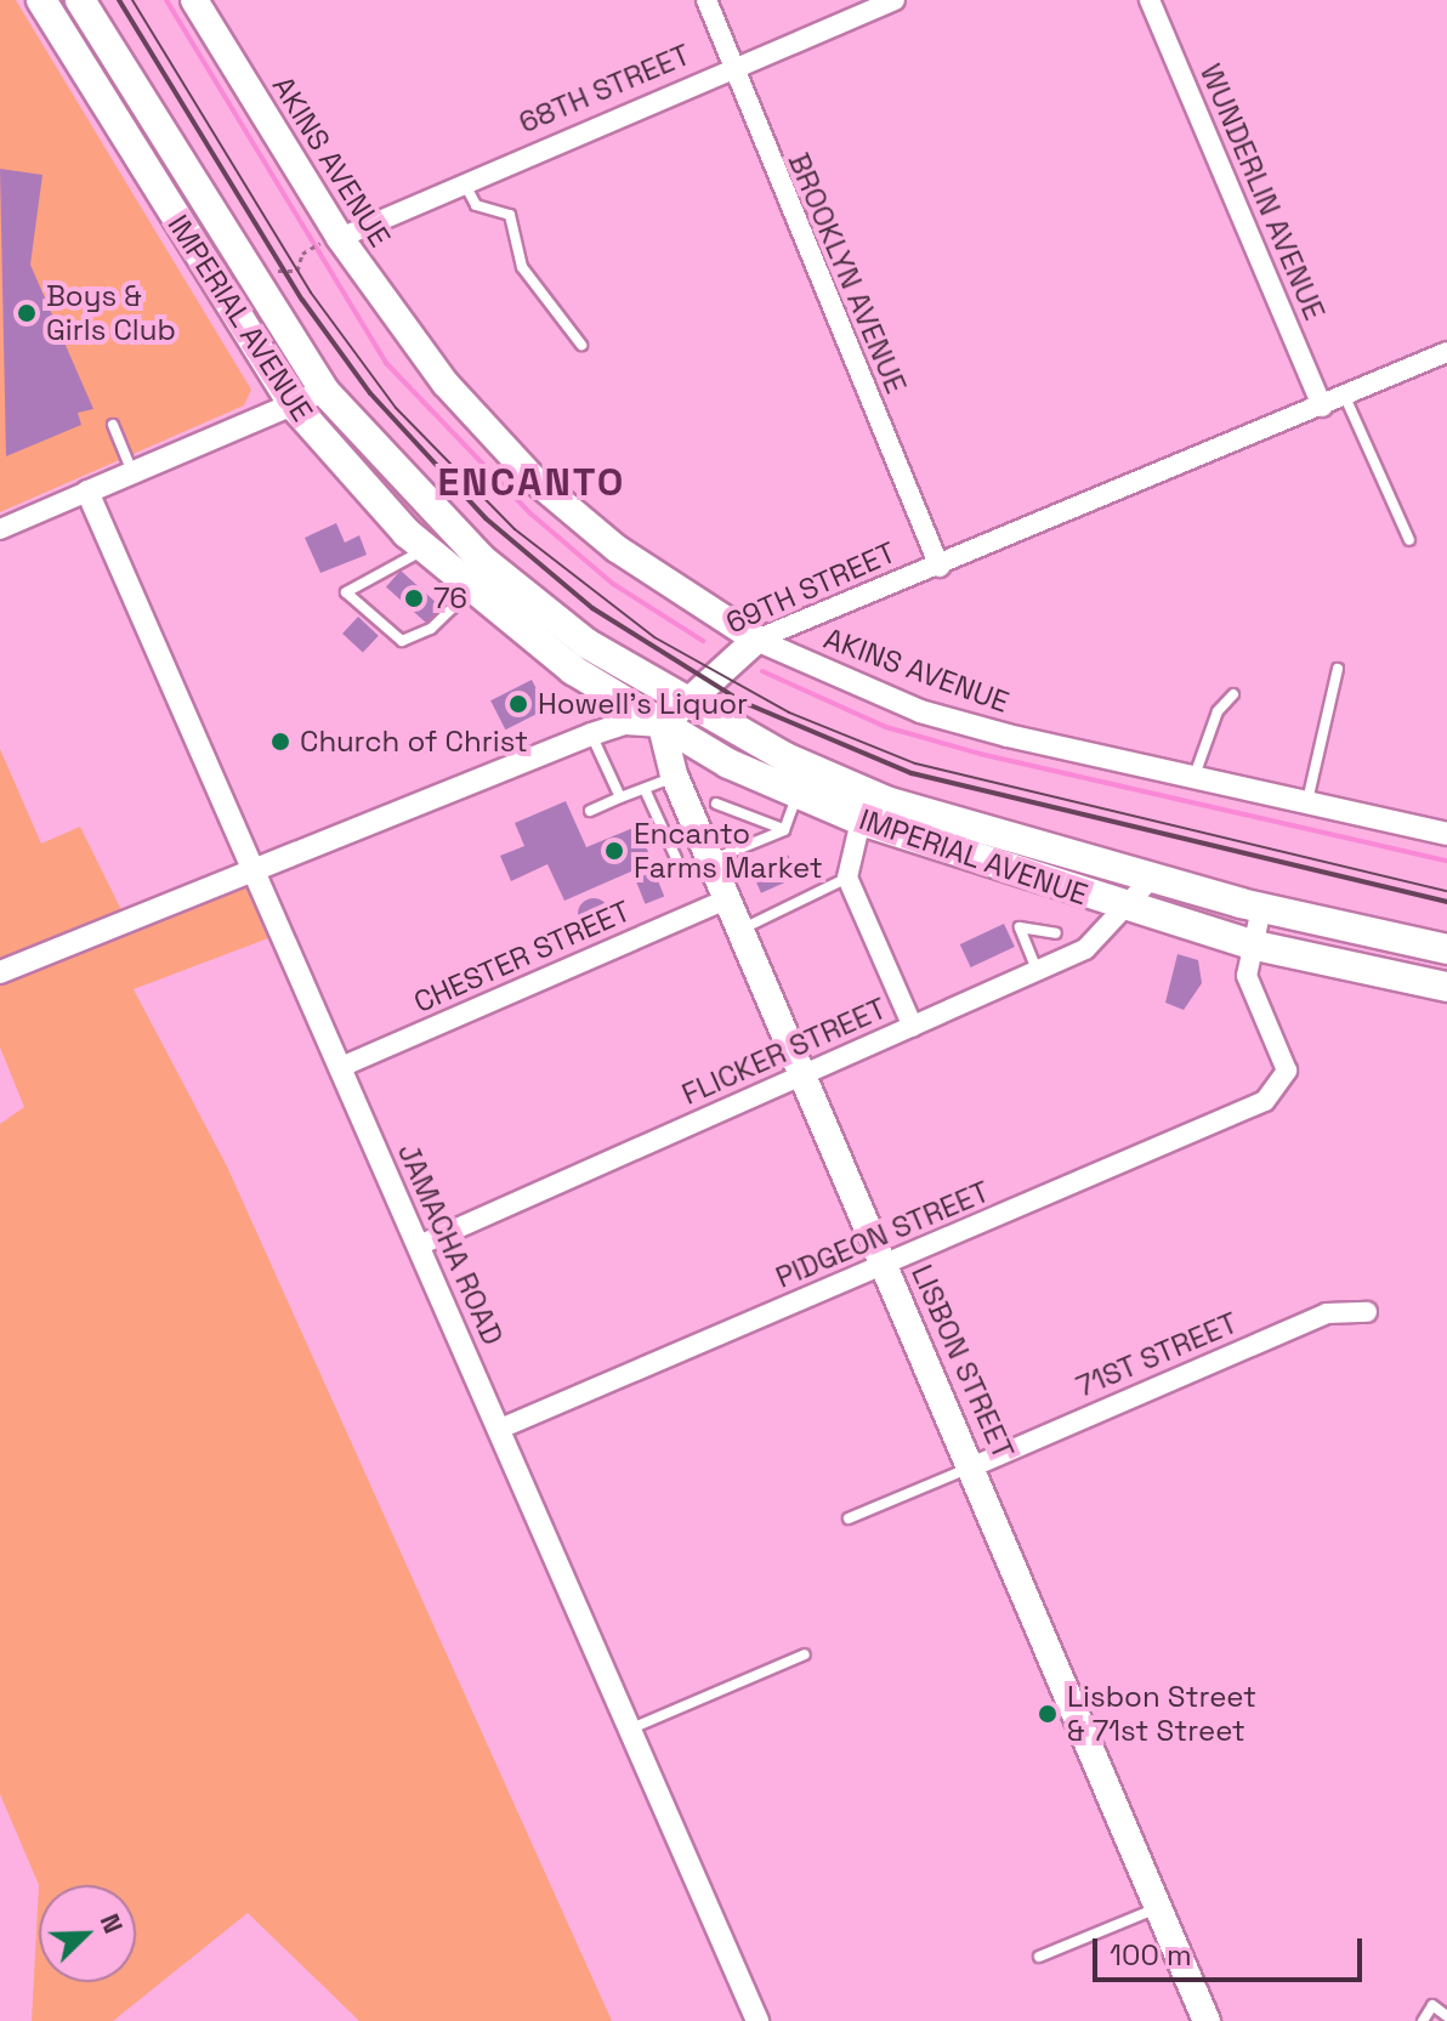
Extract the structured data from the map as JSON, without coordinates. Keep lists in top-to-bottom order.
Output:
{
  "streets": {
    "main road": [
      "AKINS AVENUE",
      "IMPERIAL AVENUE",
      "69TH STREET",
      "LISBON STREET"
    ],
    "street": [
      "68TH STREET",
      "WUNDERLIN AVENUE",
      "BROOKLYN AVENUE",
      "CHESTER STREET",
      "FLICKER STREET",
      "PIDGEON STREET",
      "JAMACHA ROAD",
      "71ST STREET"
    ]
  },
  "crossings": [
    ["68TH STREET", "AKINS AVENUE"],
    ["68TH STREET", "BROOKLYN AVENUE"],
    ["AKINS AVENUE", "69TH STREET"],
    ["WUNDERLIN AVENUE", "69TH STREET"],
    ["BROOKLYN AVENUE", "69TH STREET"],
    ["IMPERIAL AVENUE", "69TH STREET"],
    ["IMPERIAL AVENUE", "FLICKER STREET"],
    ["IMPERIAL AVENUE", "PIDGEON STREET"],
    ["IMPERIAL AVENUE", "LISBON STREET"],
    ["69TH STREET", "LISBON STREET"],
    ["CHESTER STREET", "JAMACHA ROAD"],
    ["CHESTER STREET", "LISBON STREET"],
    ["FLICKER STREET", "JAMACHA ROAD"],
    ["FLICKER STREET", "LISBON STREET"],
    ["PIDGEON STREET", "JAMACHA ROAD"],
    ["PIDGEON STREET", "LISBON STREET"],
    ["71ST STREET", "LISBON STREET"]
  ],
  "districts": ["ENCANTO"],
  "places": [
    "Boys & Girls Club",
    "76",
    "Howell's Liquor",
    "Church of Christ",
    "Encanto Farms Market",
    "Lisbon Street & 71st Street"
  ],
  "scale_bar": "100 m",
  "north": "top right"
}
